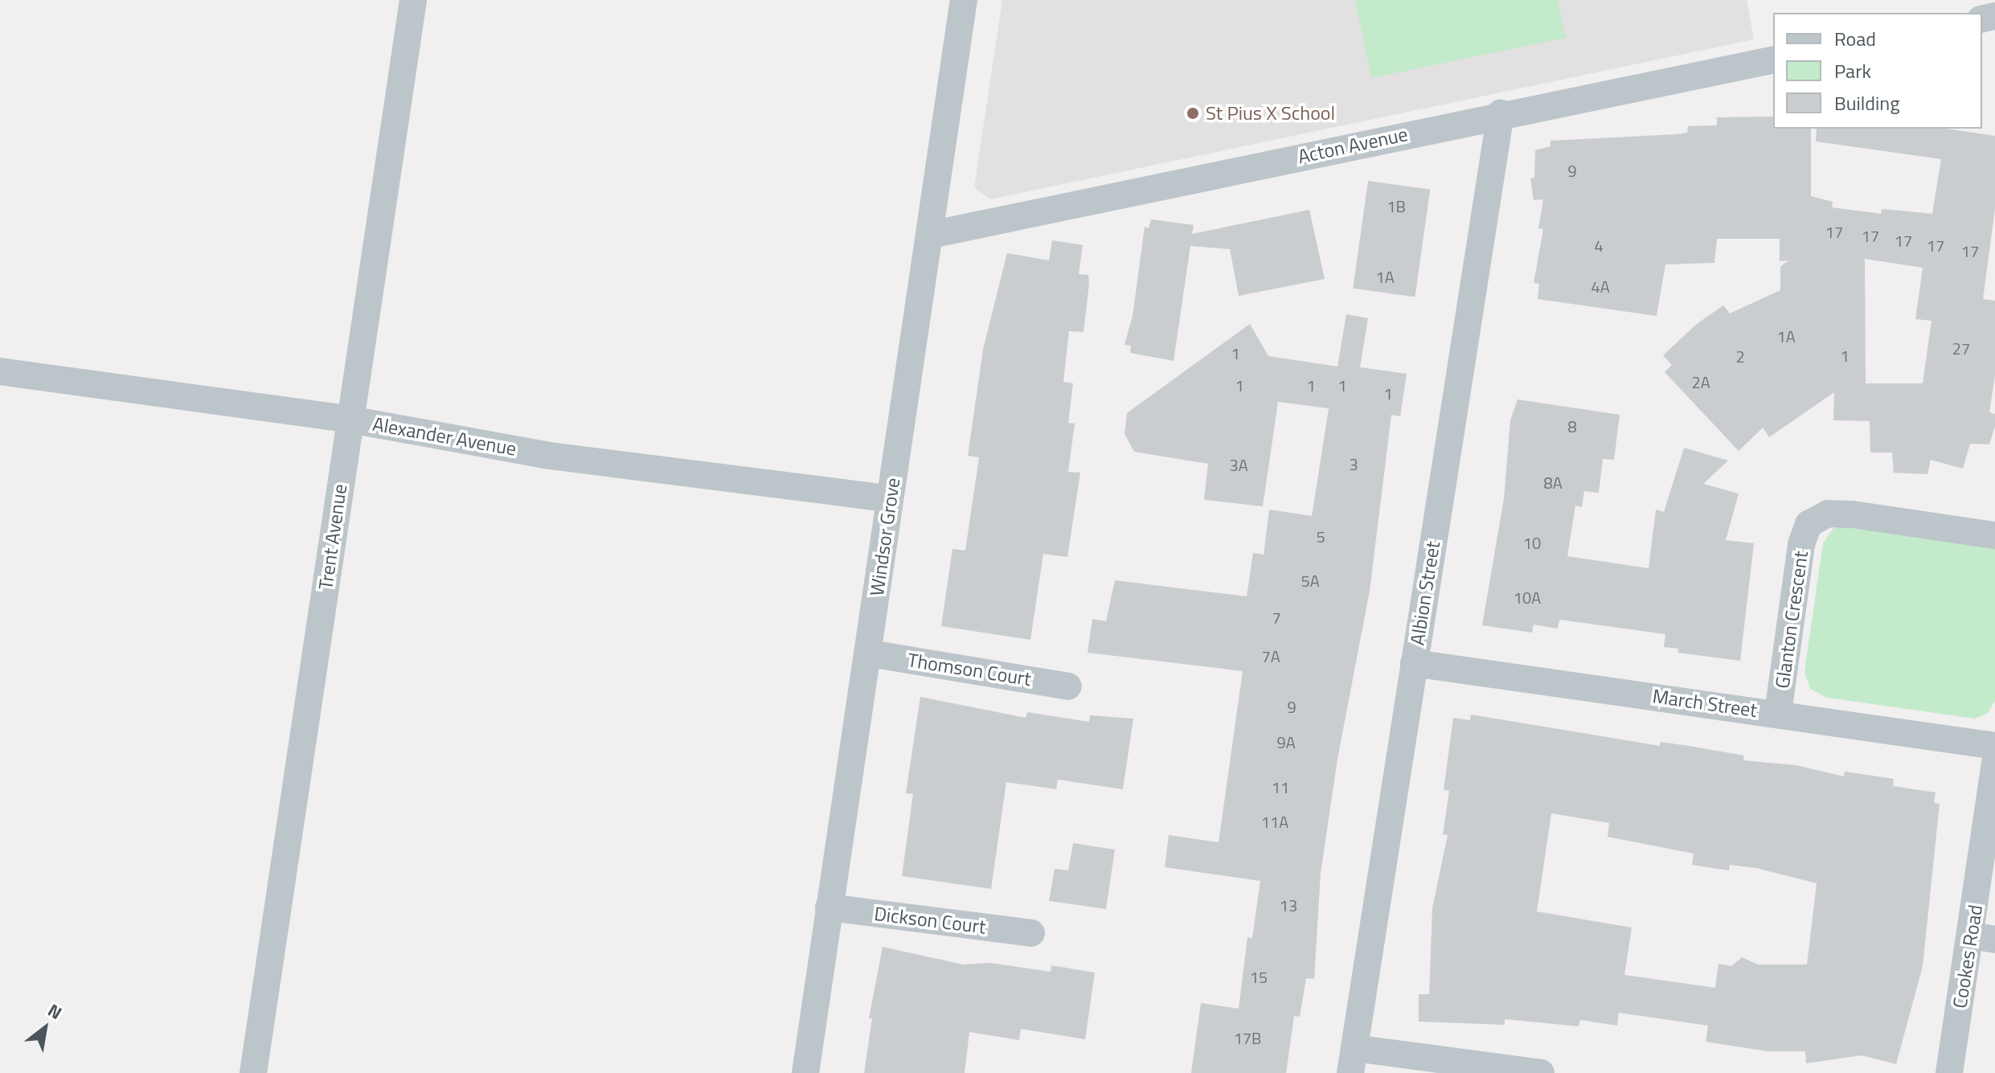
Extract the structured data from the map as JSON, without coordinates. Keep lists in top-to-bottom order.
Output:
{
  "streets": {
    "street": [
      "Acton Avenue",
      "Alexander Avenue",
      "Trent Avenue",
      "Windsor Grove",
      "Albion Street",
      "Glanton Crescent",
      "Thomson Court",
      "March Street",
      "Dickson Court",
      "Cookes Road"
    ]
  },
  "crossings": [
    ["Acton Avenue", "Windsor Grove"],
    ["Acton Avenue", "Albion Street"],
    ["Alexander Avenue", "Trent Avenue"],
    ["Alexander Avenue", "Windsor Grove"],
    ["Windsor Grove", "Thomson Court"],
    ["Windsor Grove", "Dickson Court"],
    ["Albion Street", "March Street"],
    ["Glanton Crescent", "March Street"]
  ],
  "places": ["St Pius X School"],
  "house_numbers": [
    "9",
    "1B",
    "17",
    "17",
    "17",
    "4",
    "17",
    "17",
    "1A",
    "4A",
    "1A",
    "27",
    "1",
    "1",
    "2",
    "2A",
    "1",
    "1",
    "1",
    "1",
    "8",
    "3",
    "3A",
    "8A",
    "5",
    "10",
    "5A",
    "10A",
    "7",
    "7A",
    "9",
    "9A",
    "11",
    "11A",
    "13",
    "15",
    "17B"
  ],
  "legend": ["Road", "Park", "Building"],
  "north": "top right"
}
